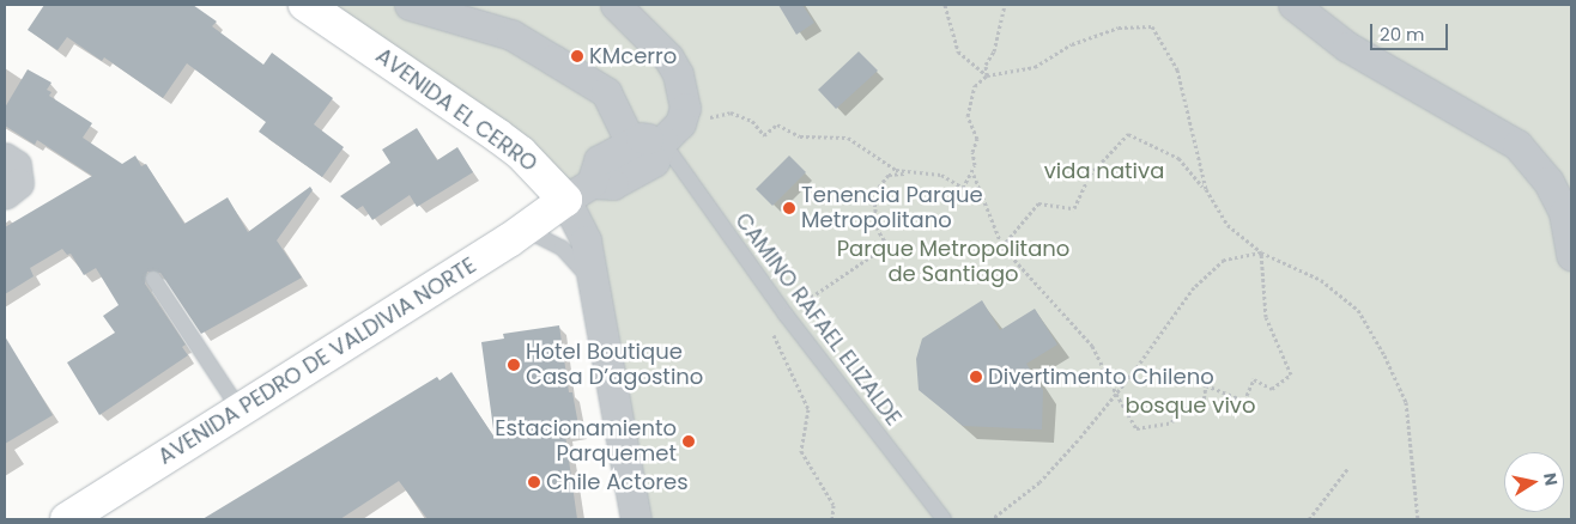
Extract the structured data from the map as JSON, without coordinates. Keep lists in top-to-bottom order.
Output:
{
  "streets": {
    "street": ["AVENIDA EL CERRO", "AVENIDA PEDRO DE VALDIVIA NORTE"],
    "lane": ["CAMINO RAFAEL ELIZALDE"]
  },
  "crossings": [
    ["AVENIDA EL CERRO", "AVENIDA PEDRO DE VALDIVIA NORTE"]
  ],
  "parks": ["vida nativa", "Parque Metropolitano de Santiago", "bosque vivo"],
  "places": [
    "KMcerro",
    "Tenencia Parque Metropolitano",
    "Hotel Boutique Casa D’agostino",
    "Divertimento Chileno",
    "Estacionamiento Parquemet",
    "Chile Actores"
  ],
  "scale_bar": "20 m",
  "north": "right"
}
